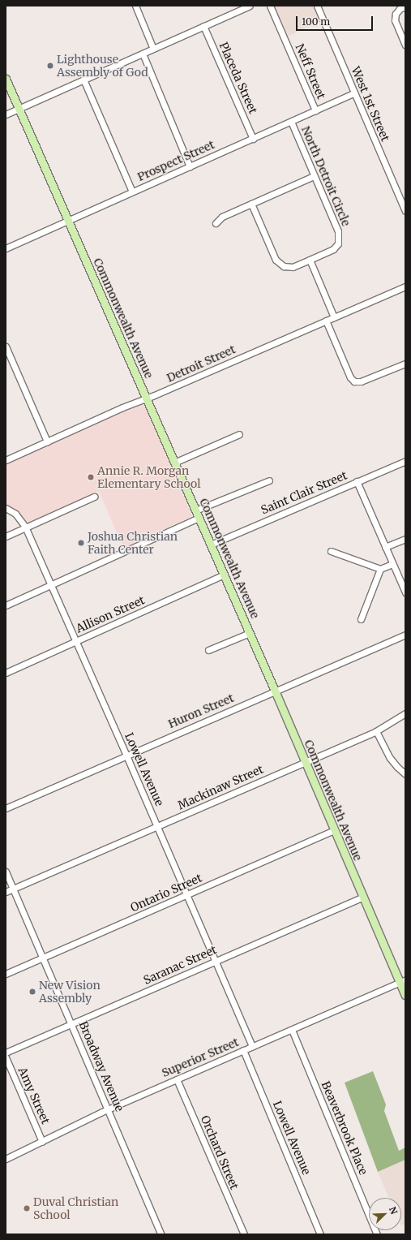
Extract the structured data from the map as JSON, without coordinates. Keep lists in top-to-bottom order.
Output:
{
  "streets": {
    "main road": ["Commonwealth Avenue"],
    "street": [
      "Neff Street",
      "Placeda Street",
      "West 1st Street",
      "Prospect Street",
      "North Detroit Circle",
      "Detroit Street",
      "Saint Clair Street",
      "Allison Street",
      "Huron Street",
      "Lowell Avenue",
      "Mackinaw Street",
      "Ontario Street",
      "Saranac Street",
      "Superior Street",
      "Broadway Avenue",
      "Amy Street",
      "Beaverbrook Place",
      "Orchard Street"
    ]
  },
  "crossings": [
    ["Neff Street", "Prospect Street"],
    ["Placeda Street", "Prospect Street"],
    ["West 1st Street", "Prospect Street"],
    ["Prospect Street", "North Detroit Circle"],
    ["Prospect Street", "Commonwealth Avenue"],
    ["Commonwealth Avenue", "Detroit Street"],
    ["Commonwealth Avenue", "Saint Clair Street"],
    ["Commonwealth Avenue", "Allison Street"],
    ["Commonwealth Avenue", "Huron Street"],
    ["Commonwealth Avenue", "Mackinaw Street"],
    ["Commonwealth Avenue", "Ontario Street"],
    ["Commonwealth Avenue", "Saranac Street"],
    ["Commonwealth Avenue", "Superior Street"],
    ["Allison Street", "Lowell Avenue"],
    ["Huron Street", "Lowell Avenue"],
    ["Lowell Avenue", "Mackinaw Street"],
    ["Lowell Avenue", "Ontario Street"],
    ["Lowell Avenue", "Saranac Street"],
    ["Lowell Avenue", "Superior Street"],
    ["Mackinaw Street", "Broadway Avenue"],
    ["Ontario Street", "Broadway Avenue"],
    ["Saranac Street", "Broadway Avenue"],
    ["Superior Street", "Broadway Avenue"],
    ["Superior Street", "Amy Street"],
    ["Superior Street", "Beaverbrook Place"],
    ["Superior Street", "Orchard Street"]
  ],
  "places": [
    "Lighthouse Assembly of God",
    "Annie R. Morgan Elementary School",
    "Joshua Christian Faith Center",
    "New Vision Assembly",
    "Duval Christian School"
  ],
  "scale_bar": "100 m",
  "north": "top right"
}
